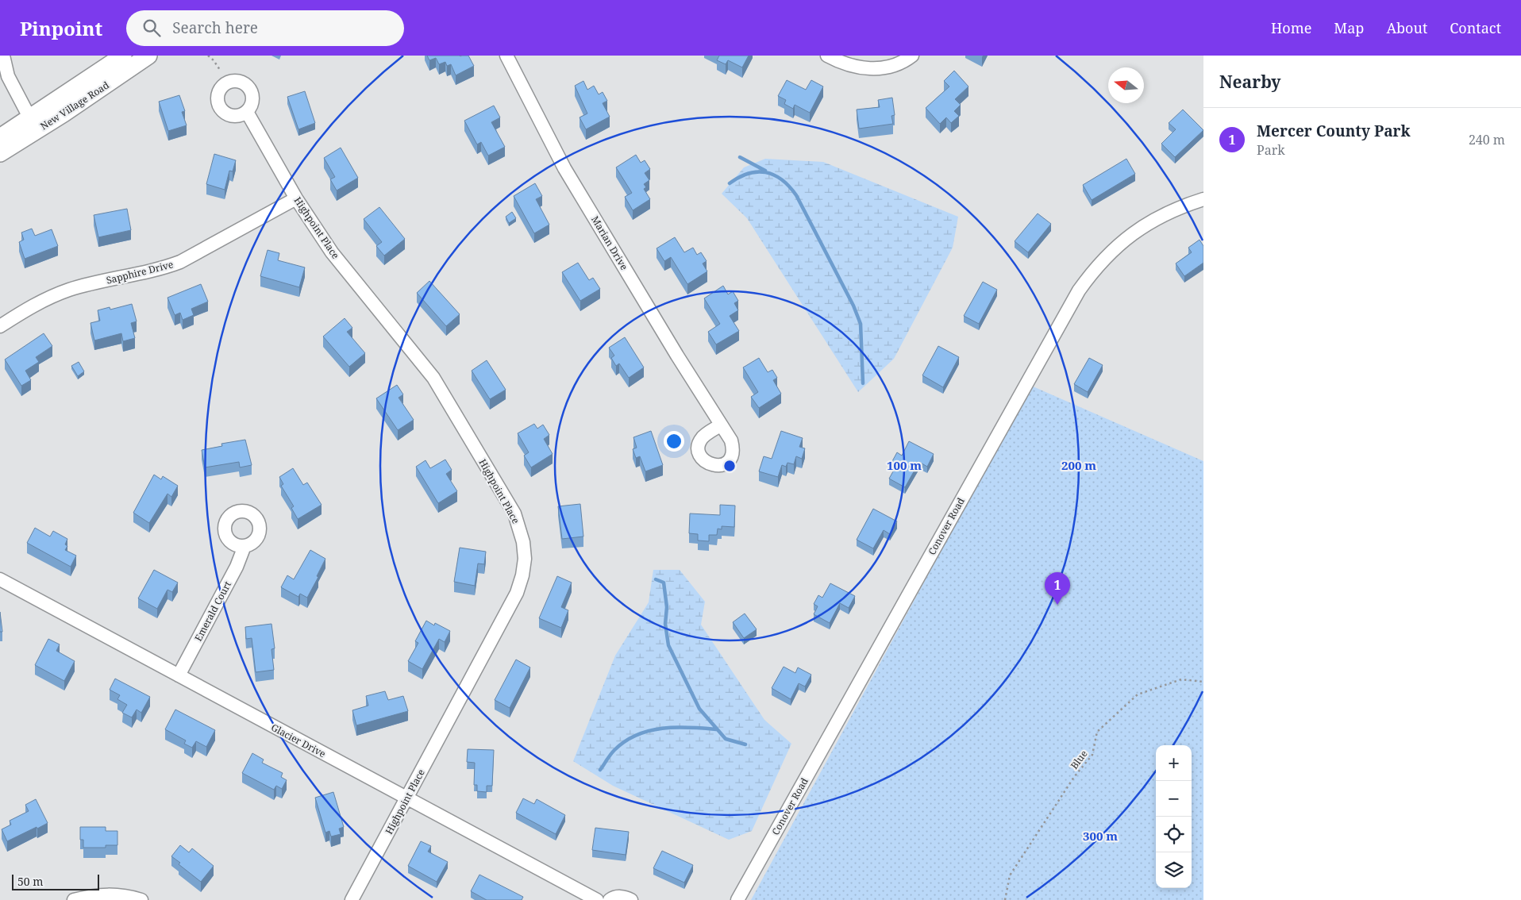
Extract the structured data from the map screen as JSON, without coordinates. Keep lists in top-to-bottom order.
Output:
{
  "streets": {
    "main road": ["New Village Road"],
    "street": [
      "Highpoint Place",
      "Marian Drive",
      "Sapphire Drive",
      "Conover Road",
      "Emerald Court",
      "Glacier Drive"
    ],
    "path": ["Blue"]
  },
  "crossings": [
    ["Highpoint Place", "Sapphire Drive"],
    ["Highpoint Place", "Glacier Drive"],
    ["Emerald Court", "Glacier Drive"]
  ],
  "scale_bar": "50 m",
  "north": "left",
  "page": {
    "header": "Pinpoint",
    "search": "Search here",
    "nav": [
      "Home",
      "Map",
      "About",
      "Contact"
    ],
    "heading": "Nearby",
    "list": [
      {
        "mark": "1",
        "name": "Mercer County Park",
        "note": "Park",
        "value": "240 m"
      }
    ],
    "pins": "1",
    "map_buttons": ["+", "−"],
    "scale": "50 m"
  },
  "rings": ["100 m", "200 m", "300 m"]
}
